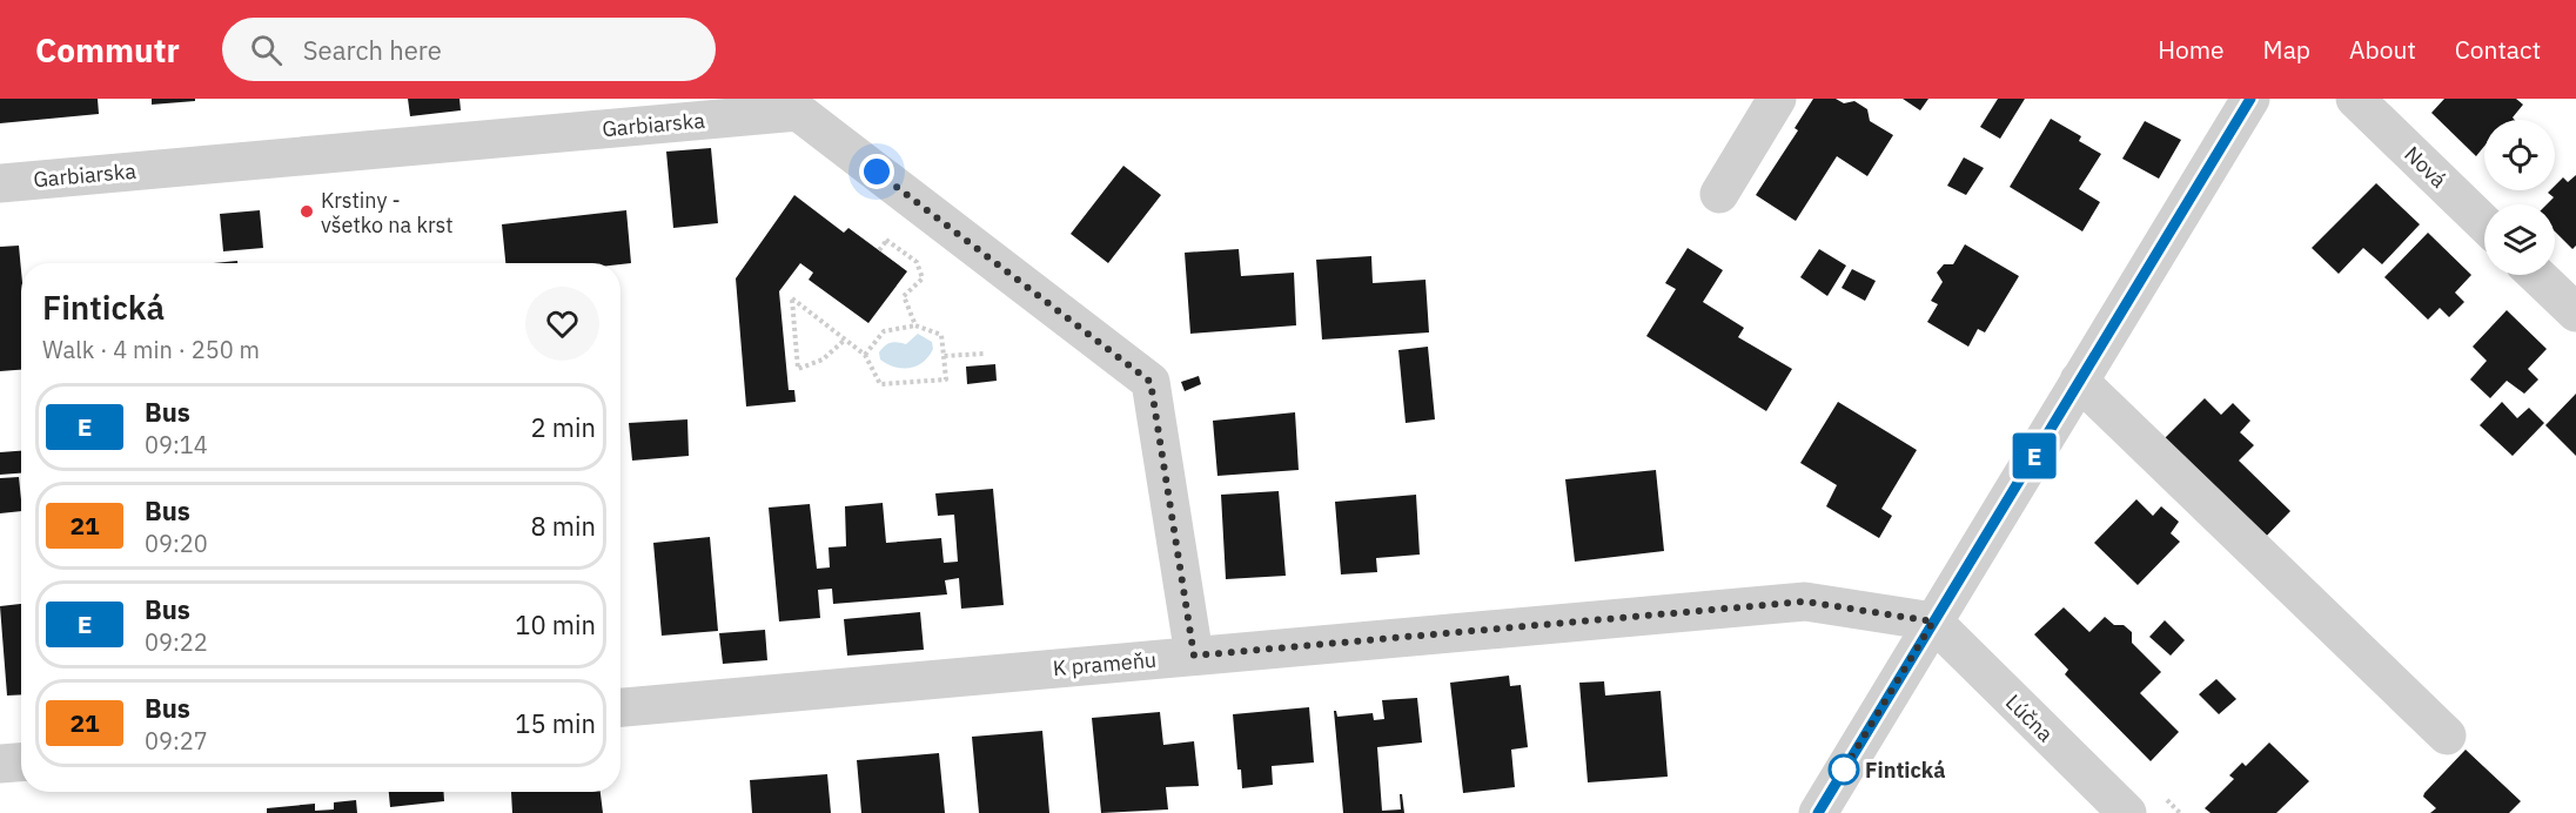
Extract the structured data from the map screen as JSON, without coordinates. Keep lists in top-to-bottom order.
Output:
{
  "streets": {
    "street": [
      "Garbiarska",
      "Nová",
      "K prameňu",
      "Lúčna"
    ]
  },
  "crossings": [
    ["Garbiarska", "K prameňu"],
    ["K prameňu", "Lúčna"]
  ],
  "places": ["Krstiny - všetko na krst", "Fintická"],
  "lines": ["bus line E"],
  "page": {
    "header": "Commutr",
    "search": "Search here",
    "nav": [
      "Home",
      "Map",
      "About",
      "Contact"
    ],
    "on_map": "E",
    "heading": ["Fintická", "Walk · 4 min · 250 m"],
    "list": [
      {
        "mark": "E",
        "name": "Bus",
        "note": "09:14",
        "value": "2 min"
      },
      {
        "mark": "21",
        "name": "Bus",
        "note": "09:20",
        "value": "8 min"
      },
      {
        "mark": "E",
        "name": "Bus",
        "note": "09:22",
        "value": "10 min"
      },
      {
        "mark": "21",
        "name": "Bus",
        "note": "09:27",
        "value": "15 min"
      }
    ]
  }
}
